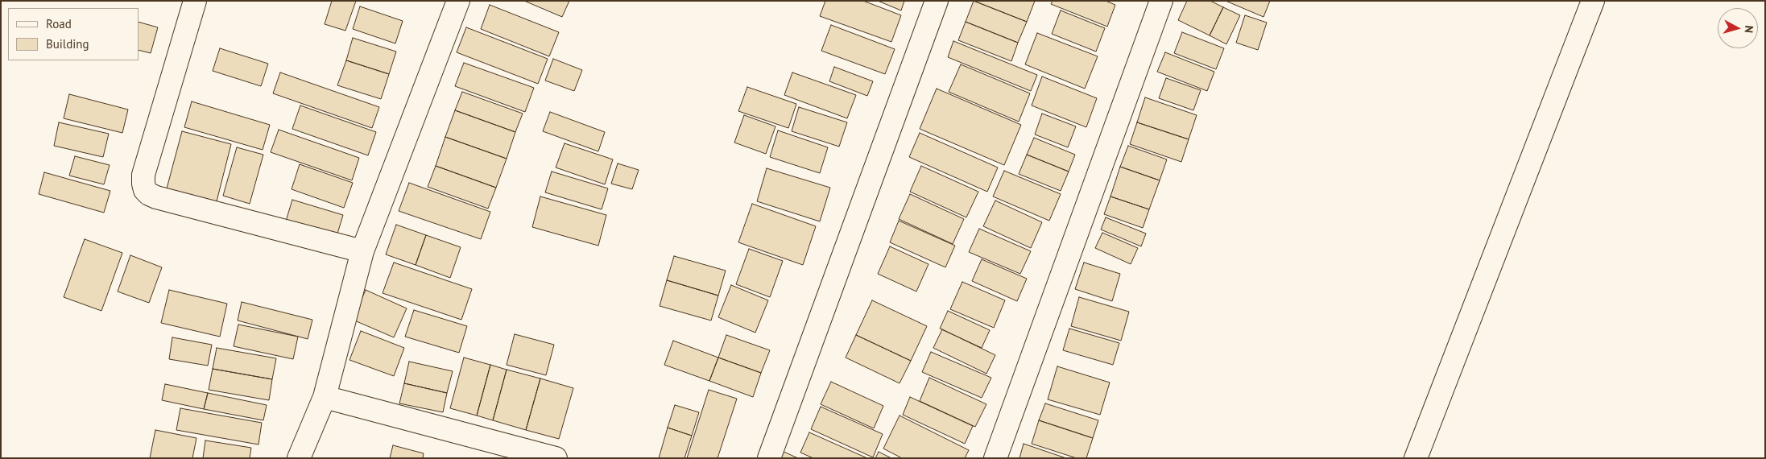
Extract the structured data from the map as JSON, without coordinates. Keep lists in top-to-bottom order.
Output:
{
  "legend": ["Road", "Building"],
  "north": "right"
}
